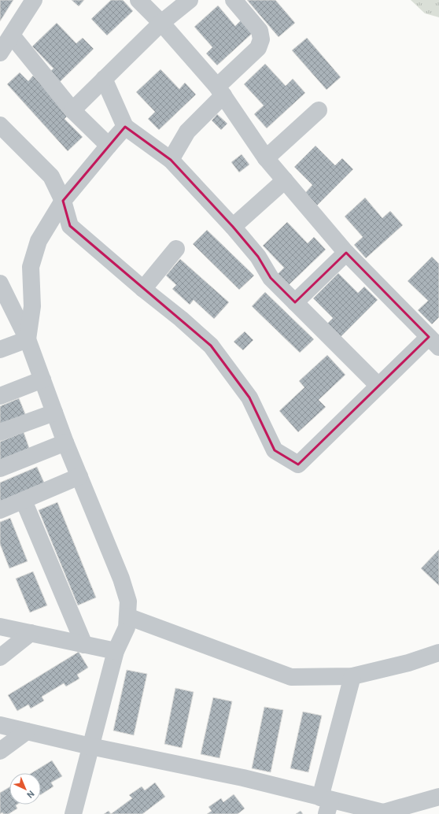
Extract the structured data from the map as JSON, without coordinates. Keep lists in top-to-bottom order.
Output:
{
  "north": "bottom right"
}
